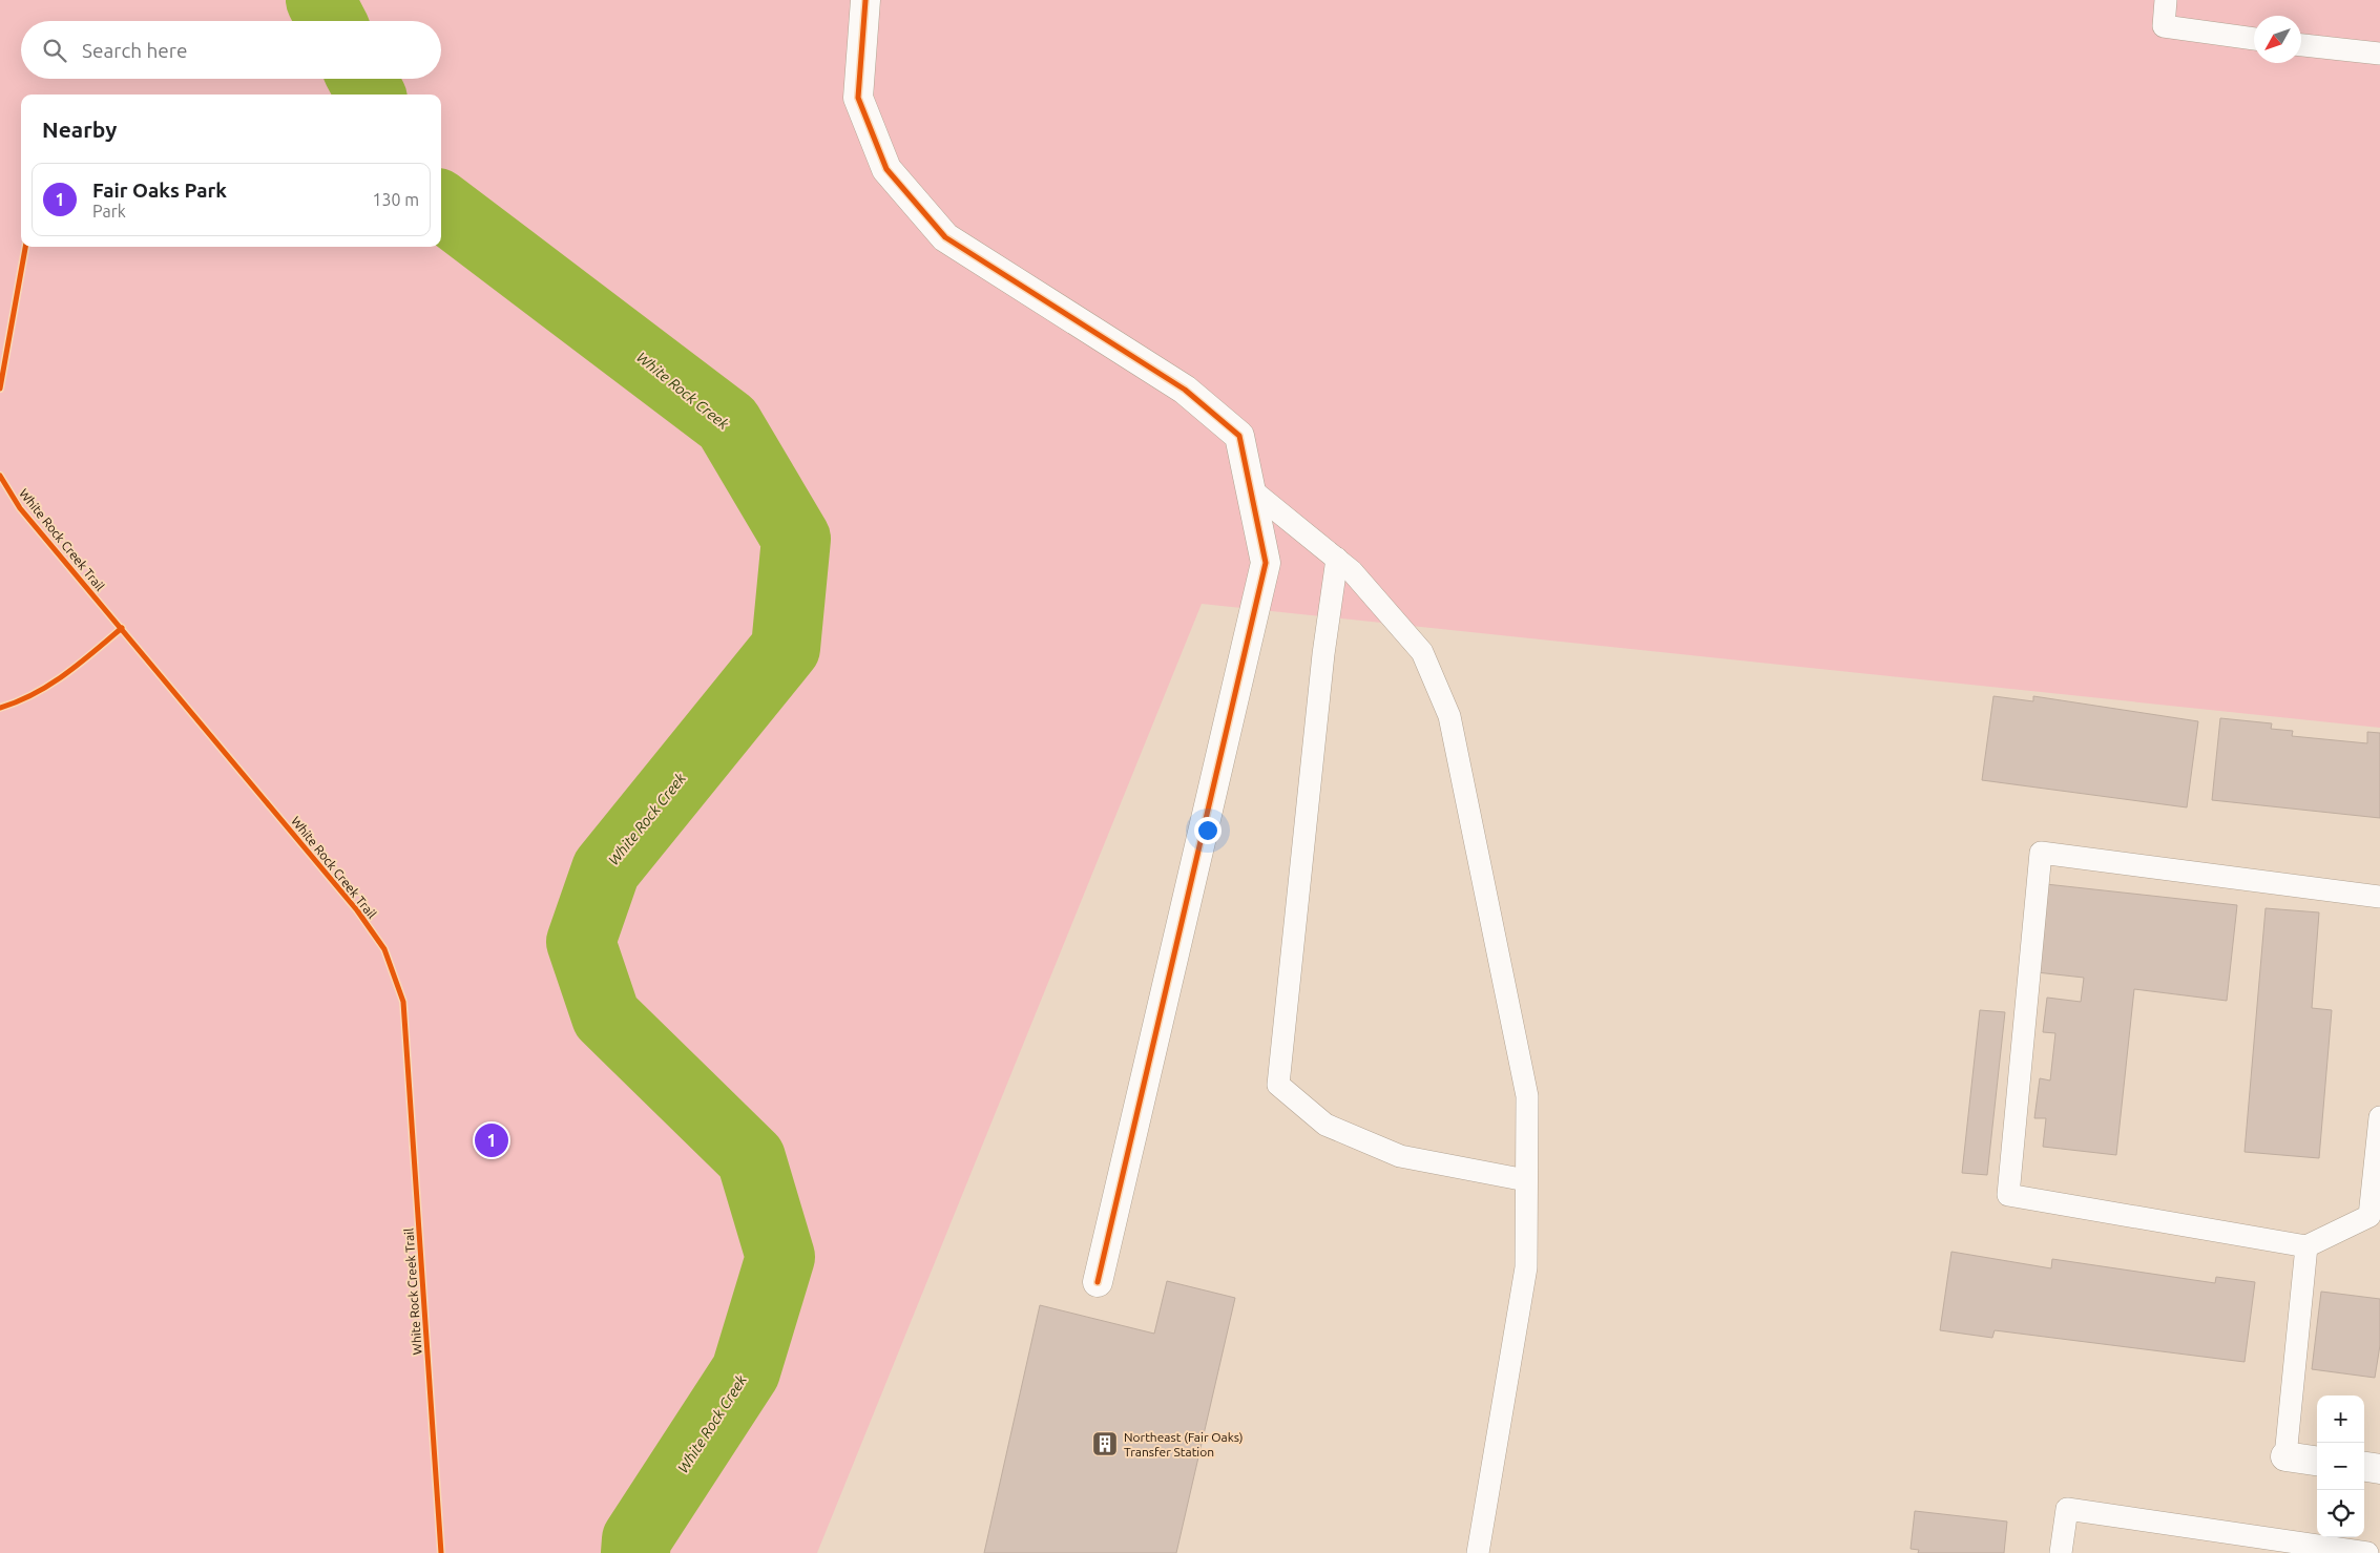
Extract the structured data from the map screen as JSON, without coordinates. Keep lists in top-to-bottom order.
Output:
{
  "streets": {
    "cycle path": ["White Rock Creek Trail"]
  },
  "water": ["White Rock Creek"],
  "places": {
    "building": ["Northeast (Fair Oaks) Transfer Station"]
  },
  "north": "bottom left",
  "page": {
    "search": "Search here",
    "heading": "Nearby",
    "list": [
      {
        "mark": "1",
        "name": "Fair Oaks Park",
        "note": "Park",
        "value": "130 m"
      }
    ],
    "pins": "1",
    "map_buttons": ["+", "−"]
  }
}
